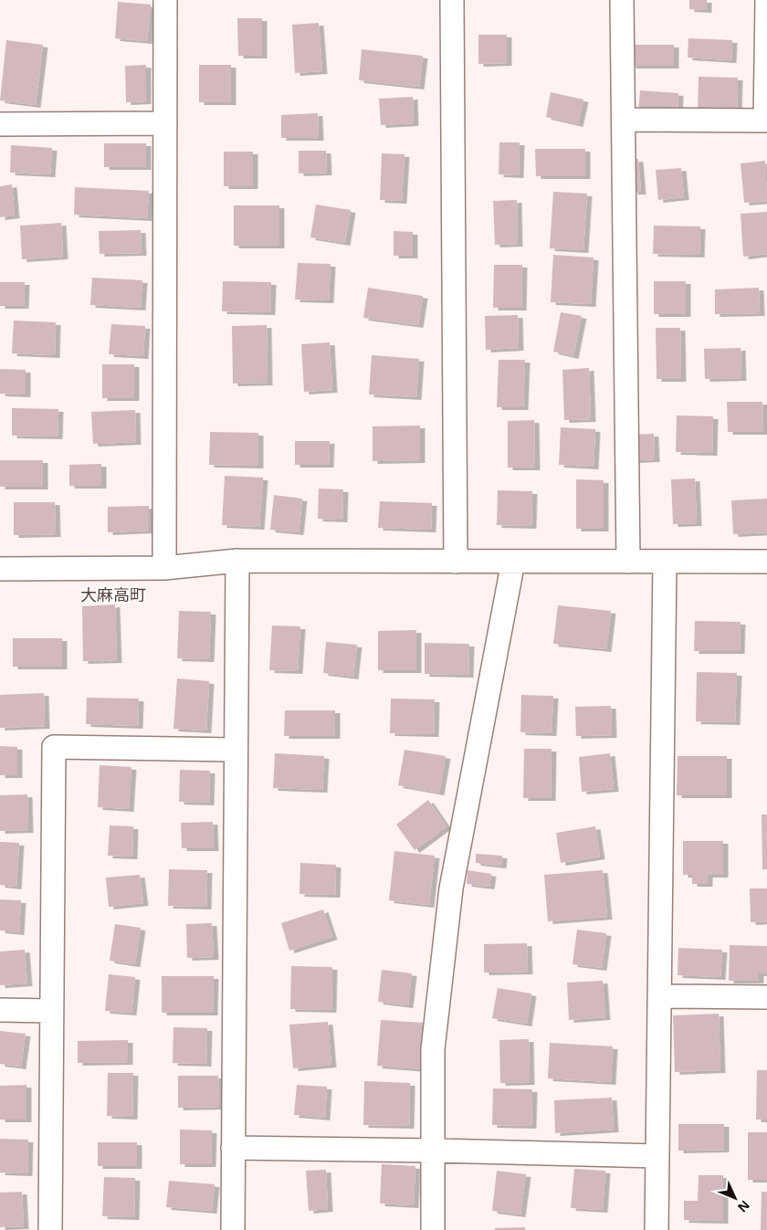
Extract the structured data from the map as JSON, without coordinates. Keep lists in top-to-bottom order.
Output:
{
  "districts": ["大麻高町"],
  "north": "bottom right"
}
